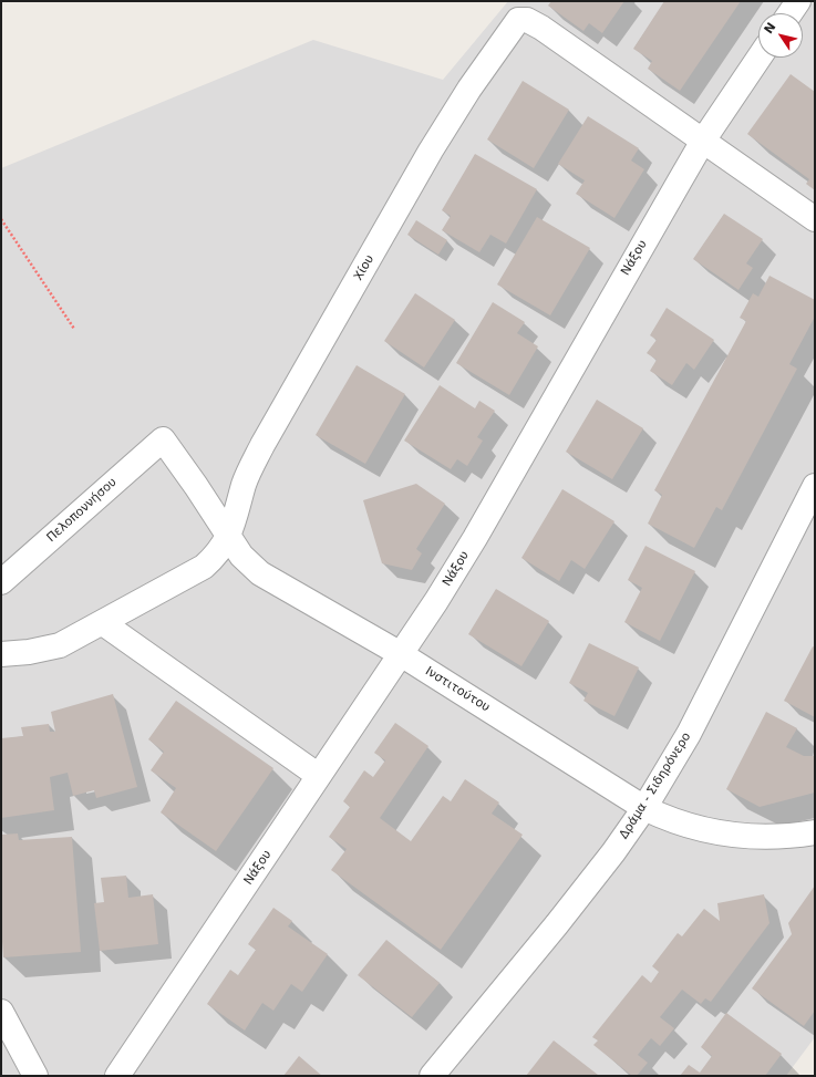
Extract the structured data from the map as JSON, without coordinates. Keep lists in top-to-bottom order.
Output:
{
  "streets": {
    "street": [
      "Νάξου",
      "Χίου",
      "Πελοποννήσου",
      "Ινστιτούτου",
      "Δράμα - Σιδηρόνερο"
    ]
  },
  "crossings": [
    ["Νάξου", "Χίου"],
    ["Νάξου", "Ινστιτούτου"],
    ["Χίου", "Ινστιτούτου"],
    ["Πελοποννήσου", "Ινστιτούτου"],
    ["Ινστιτούτου", "Δράμα - Σιδηρόνερο"]
  ],
  "north": "top left"
}
